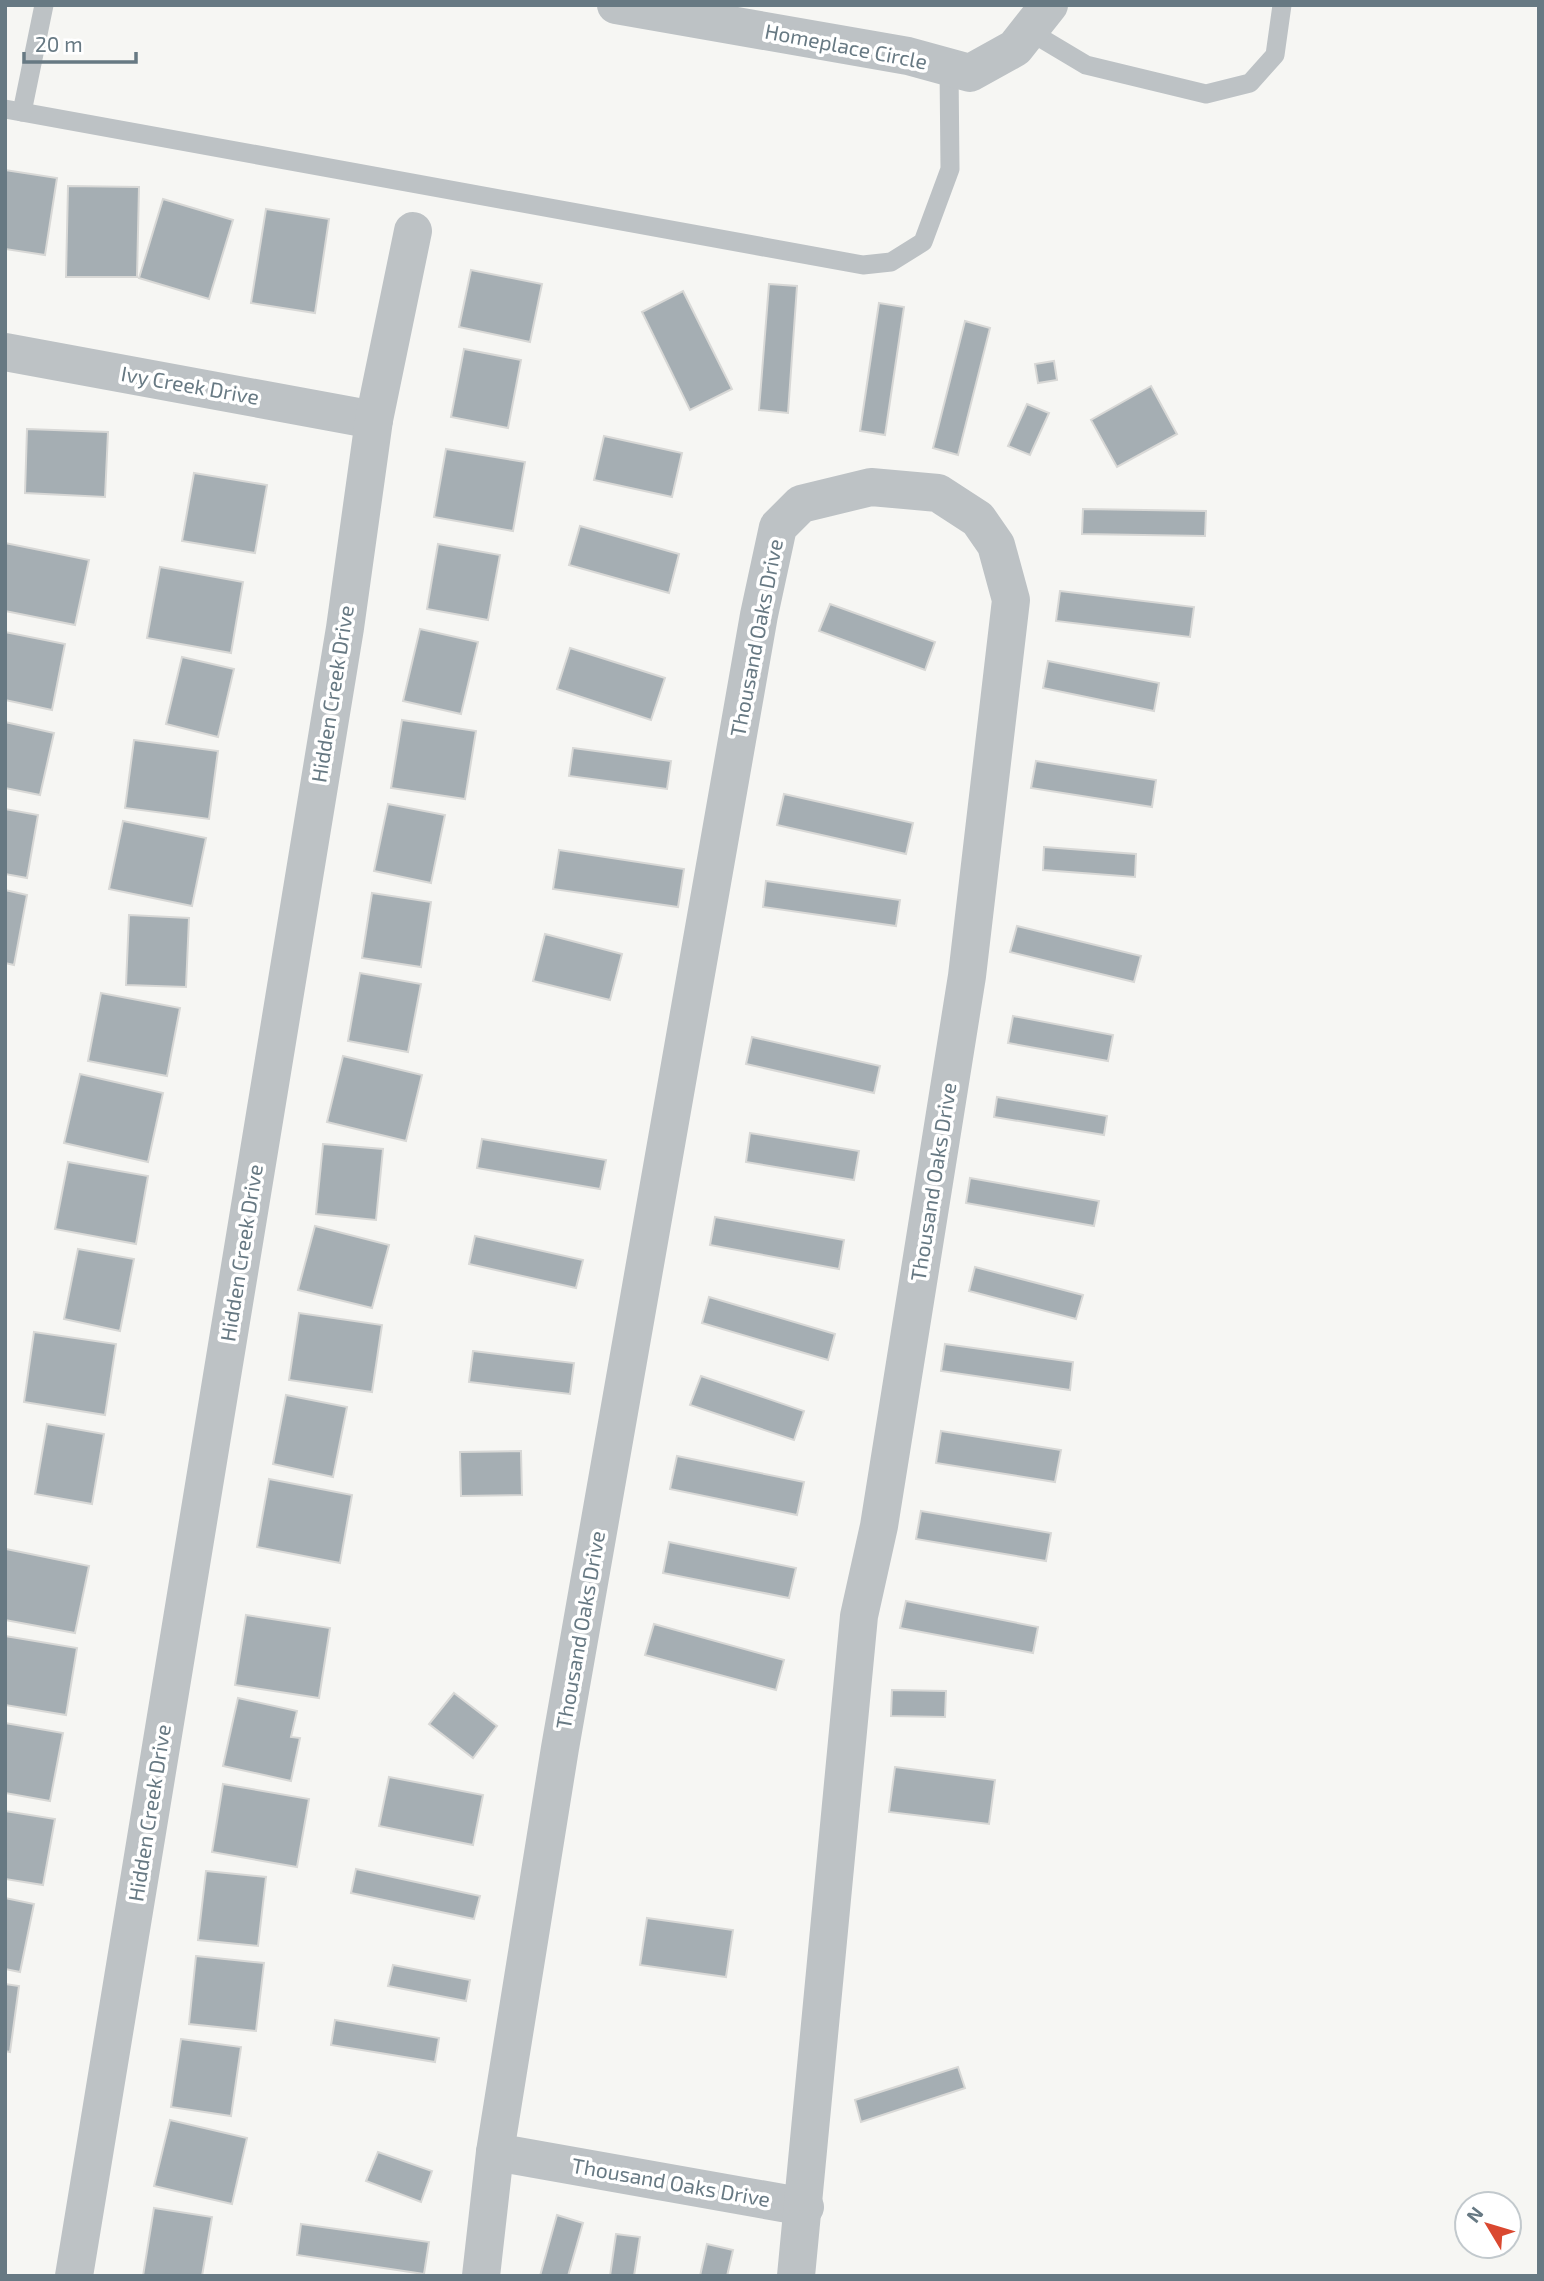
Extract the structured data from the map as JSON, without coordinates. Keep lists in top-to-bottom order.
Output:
{
  "streets": {
    "street": [
      "Homeplace Circle",
      "Ivy Creek Drive",
      "Thousand Oaks Drive",
      "Hidden Creek Drive"
    ]
  },
  "crossings": [
    ["Ivy Creek Drive", "Hidden Creek Drive"]
  ],
  "scale_bar": "20 m",
  "north": "top left"
}
